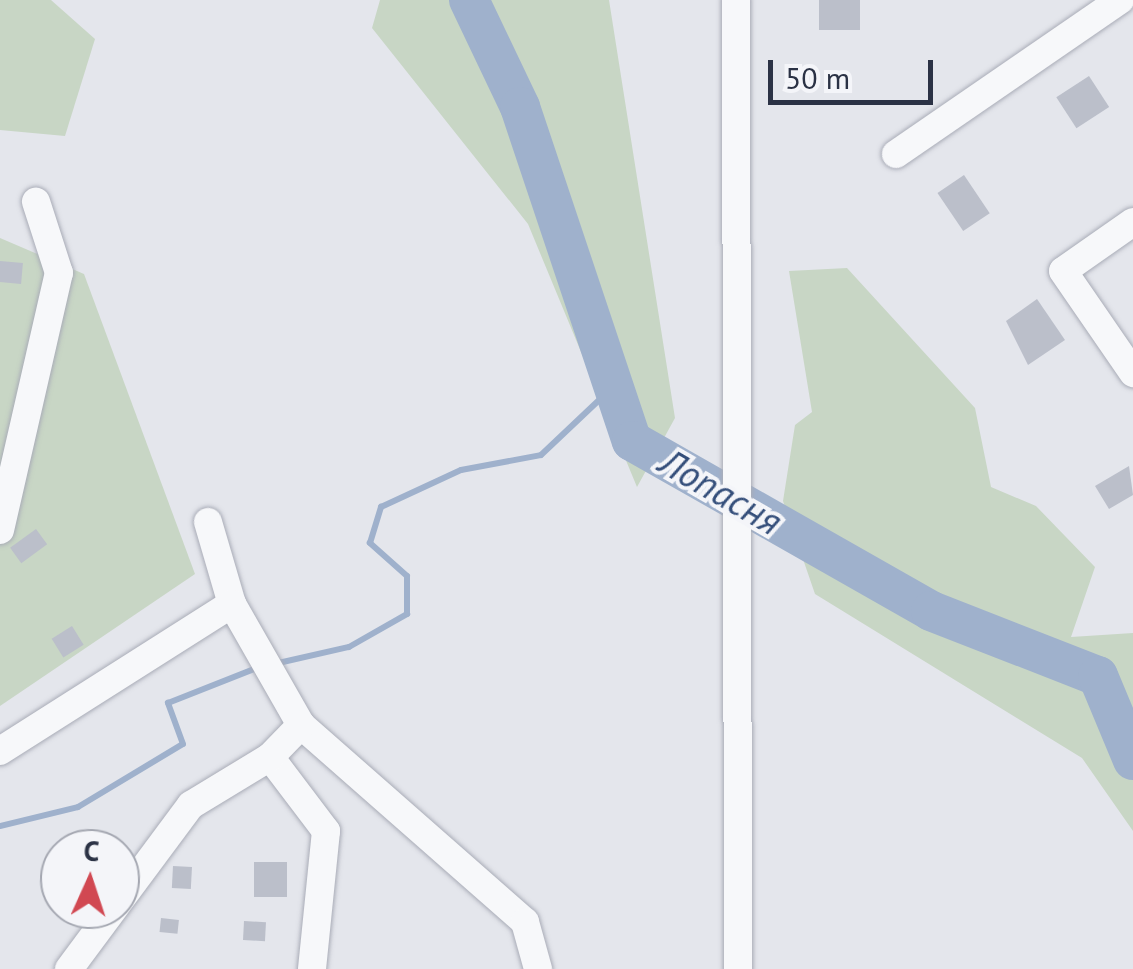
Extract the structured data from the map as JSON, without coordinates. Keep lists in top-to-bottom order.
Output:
{
  "water": ["Лопасня"],
  "scale_bar": "50 m",
  "north": "top"
}
